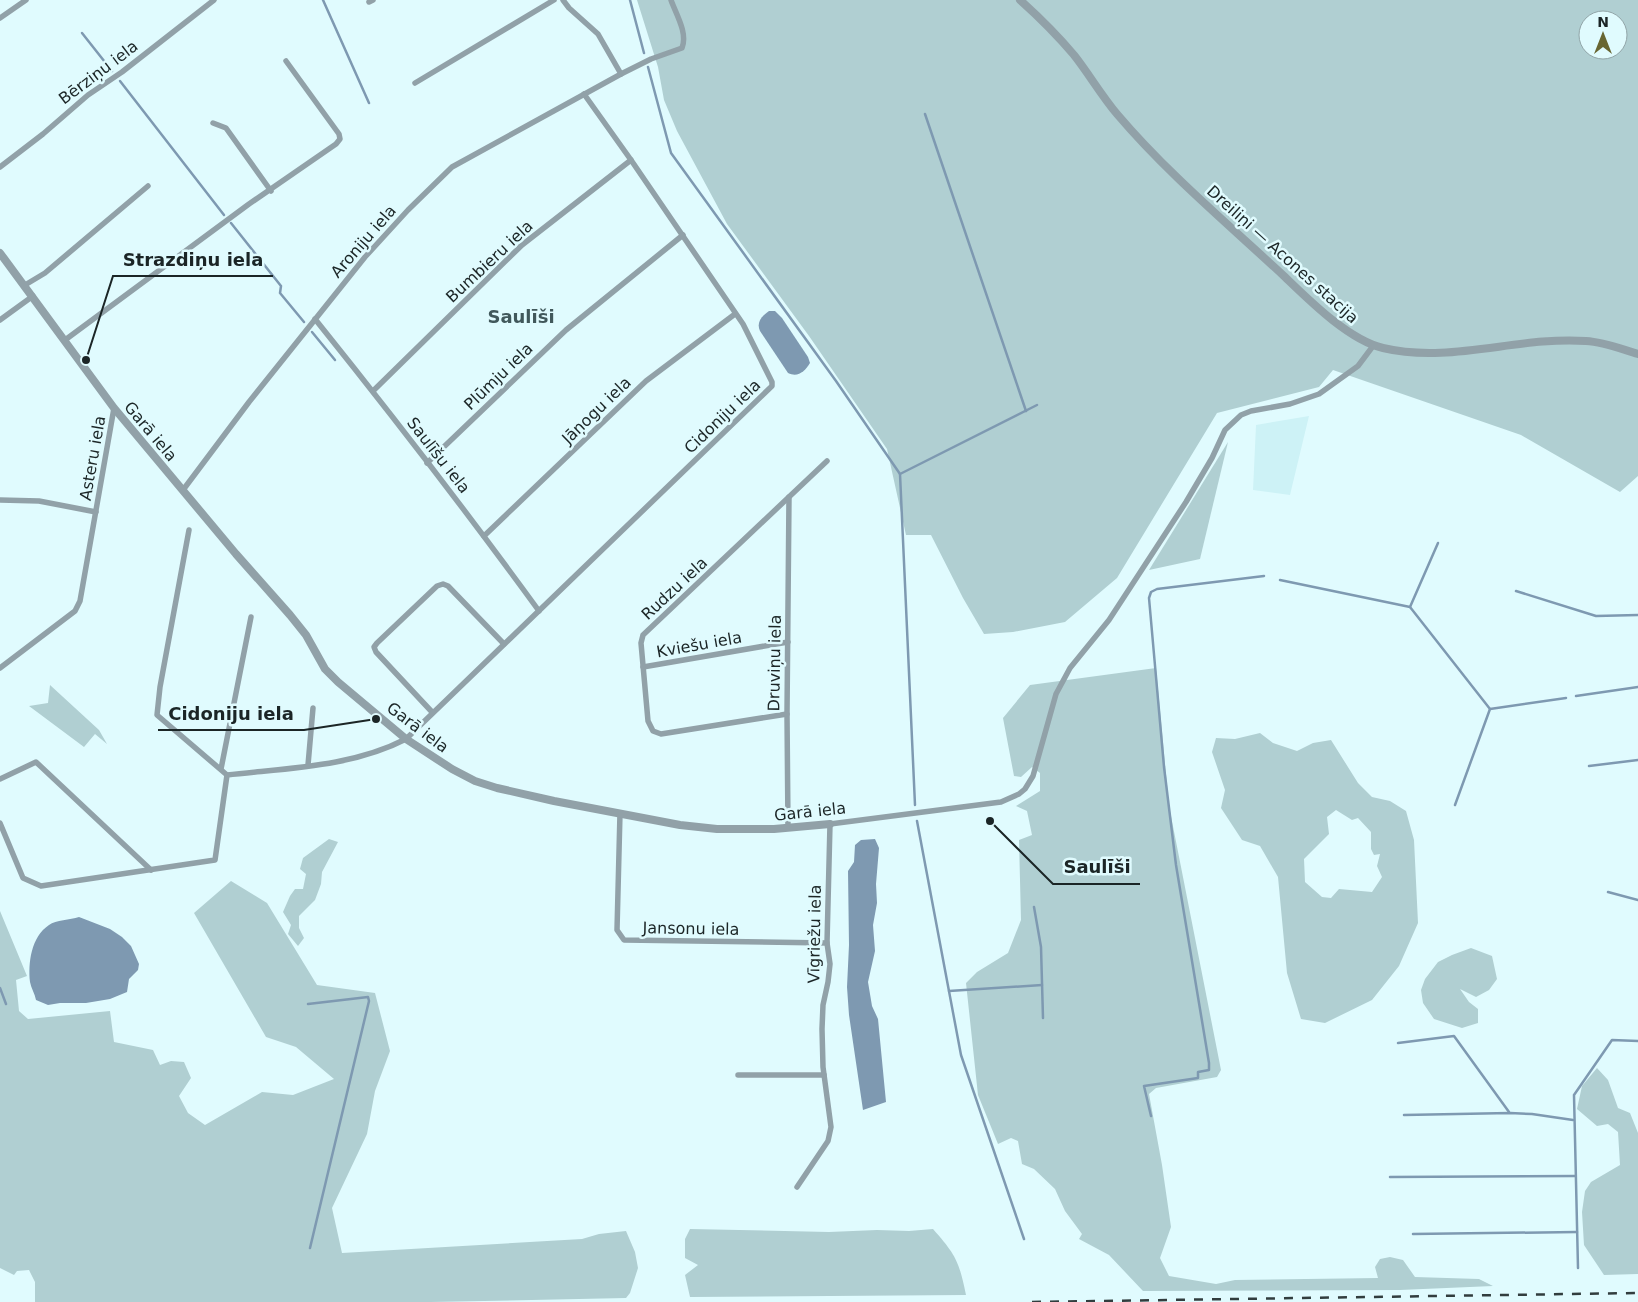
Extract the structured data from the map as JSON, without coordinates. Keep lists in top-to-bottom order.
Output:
{
  "streets": {
    "street": [
      "Bērziņu iela",
      "Aroniju iela",
      "Dreiliņi — Acones stacija",
      "Bumbieru iela",
      "Plūmju iela",
      "Jāņogu iela",
      "Cidoniju iela",
      "Garā iela",
      "Saulīšu iela",
      "Asteru iela",
      "Rudzu iela",
      "Kviešu iela",
      "Druviņu iela",
      "Jansonu iela",
      "Vīgriežu iela"
    ]
  },
  "crossings": [
    ["Aroniju iela", "Cidoniju iela"],
    ["Aroniju iela", "Garā iela"],
    ["Aroniju iela", "Saulīšu iela"],
    ["Dreiliņi — Acones stacija", "Garā iela"],
    ["Bumbieru iela", "Cidoniju iela"],
    ["Bumbieru iela", "Saulīšu iela"],
    ["Plūmju iela", "Cidoniju iela"],
    ["Plūmju iela", "Saulīšu iela"],
    ["Jāņogu iela", "Cidoniju iela"],
    ["Jāņogu iela", "Saulīšu iela"],
    ["Cidoniju iela", "Garā iela"],
    ["Cidoniju iela", "Saulīšu iela"],
    ["Garā iela", "Asteru iela"],
    ["Garā iela", "Druviņu iela"],
    ["Garā iela", "Jansonu iela"],
    ["Garā iela", "Vīgriežu iela"],
    ["Rudzu iela", "Kviešu iela"],
    ["Rudzu iela", "Druviņu iela"],
    ["Kviešu iela", "Druviņu iela"],
    ["Jansonu iela", "Vīgriežu iela"]
  ],
  "districts": ["Saulīši"],
  "places": ["Strazdiņu iela", "Cidoniju iela", "Saulīši"],
  "north": "top"
}
